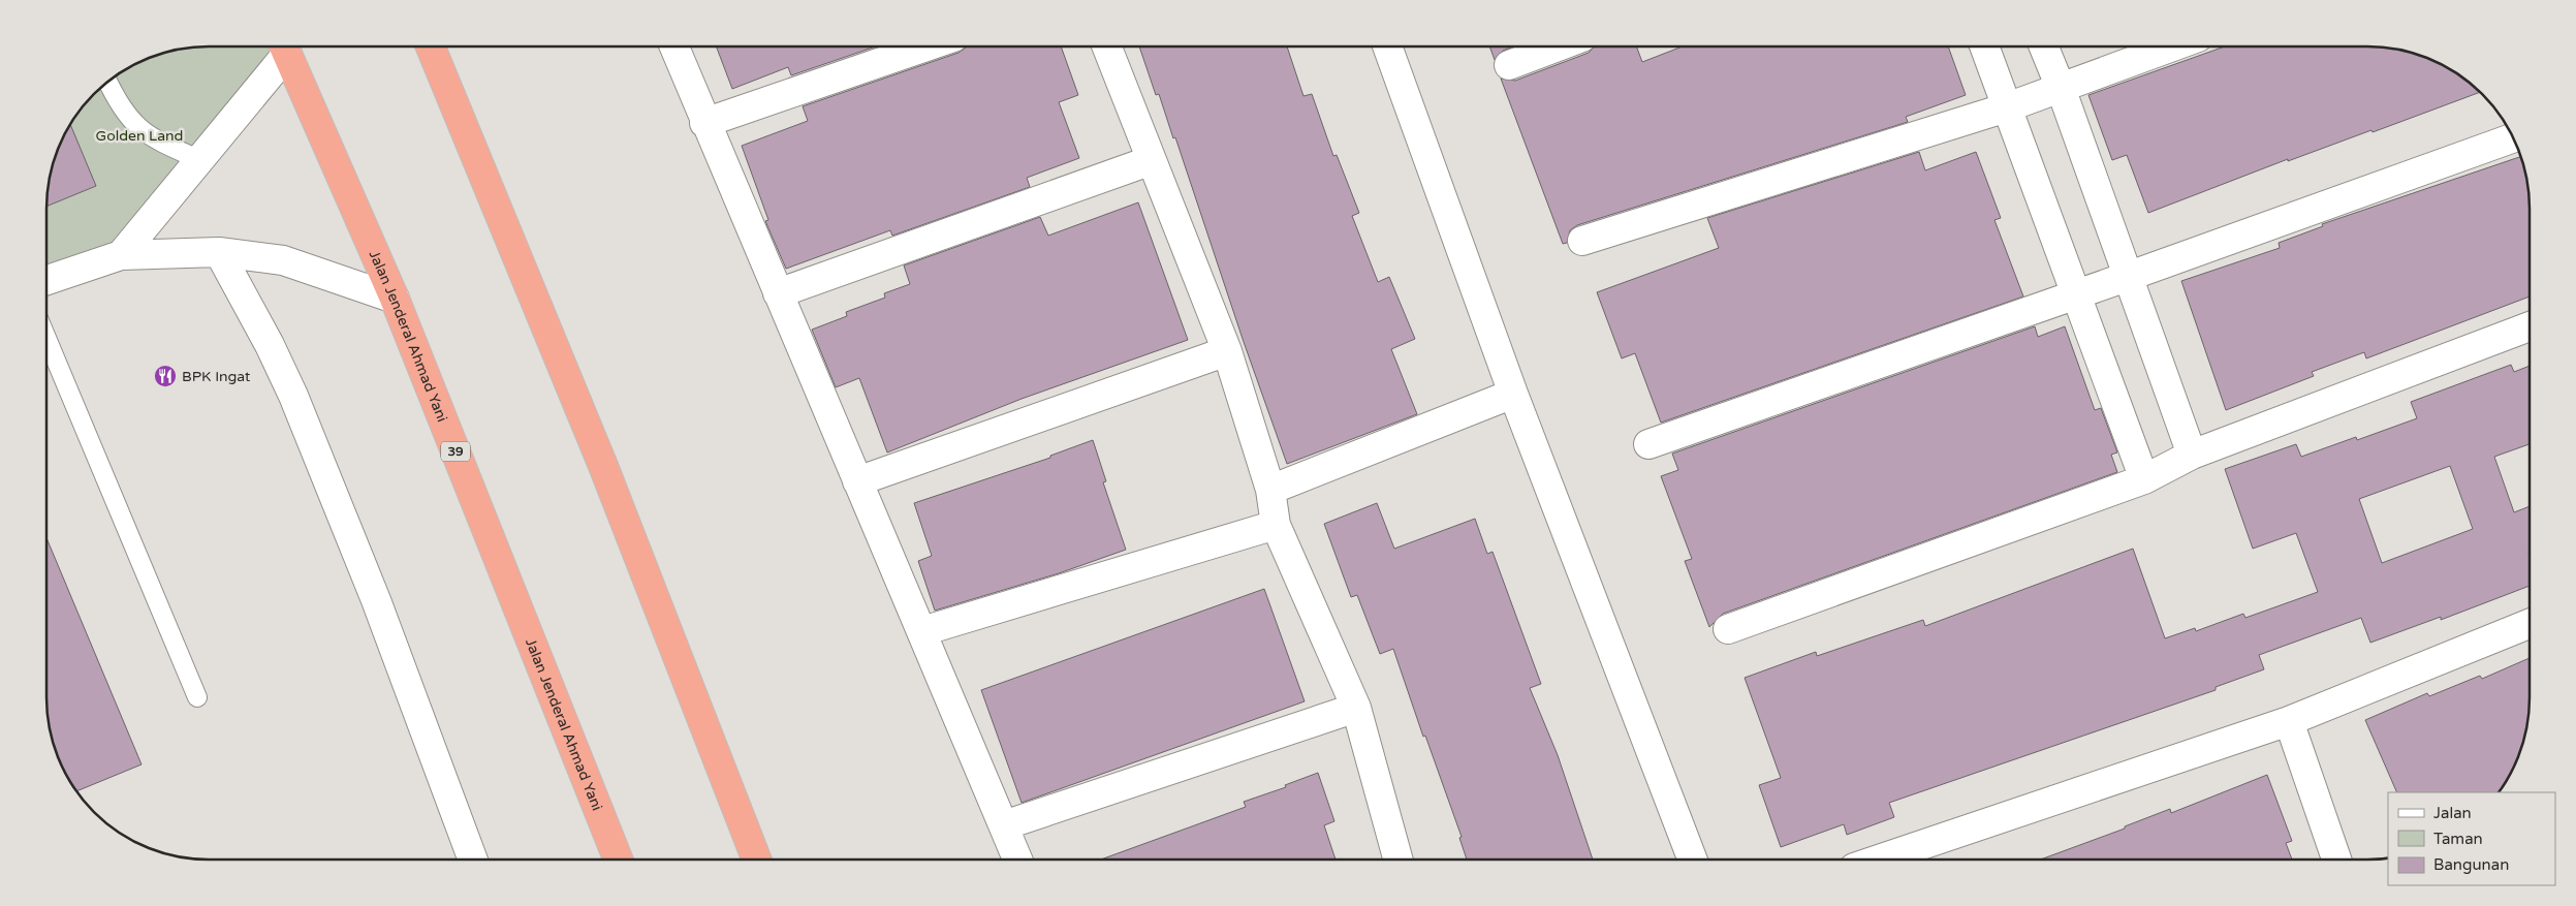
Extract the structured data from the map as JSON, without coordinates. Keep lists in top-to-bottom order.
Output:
{
  "streets": {
    "highway": ["Jalan Jenderal Ahmad Yani", "39"]
  },
  "parks": ["Golden Land"],
  "places": {
    "restaurant": ["BPK Ingat"]
  },
  "legend": ["Jalan", "Taman", "Bangunan"]
}
